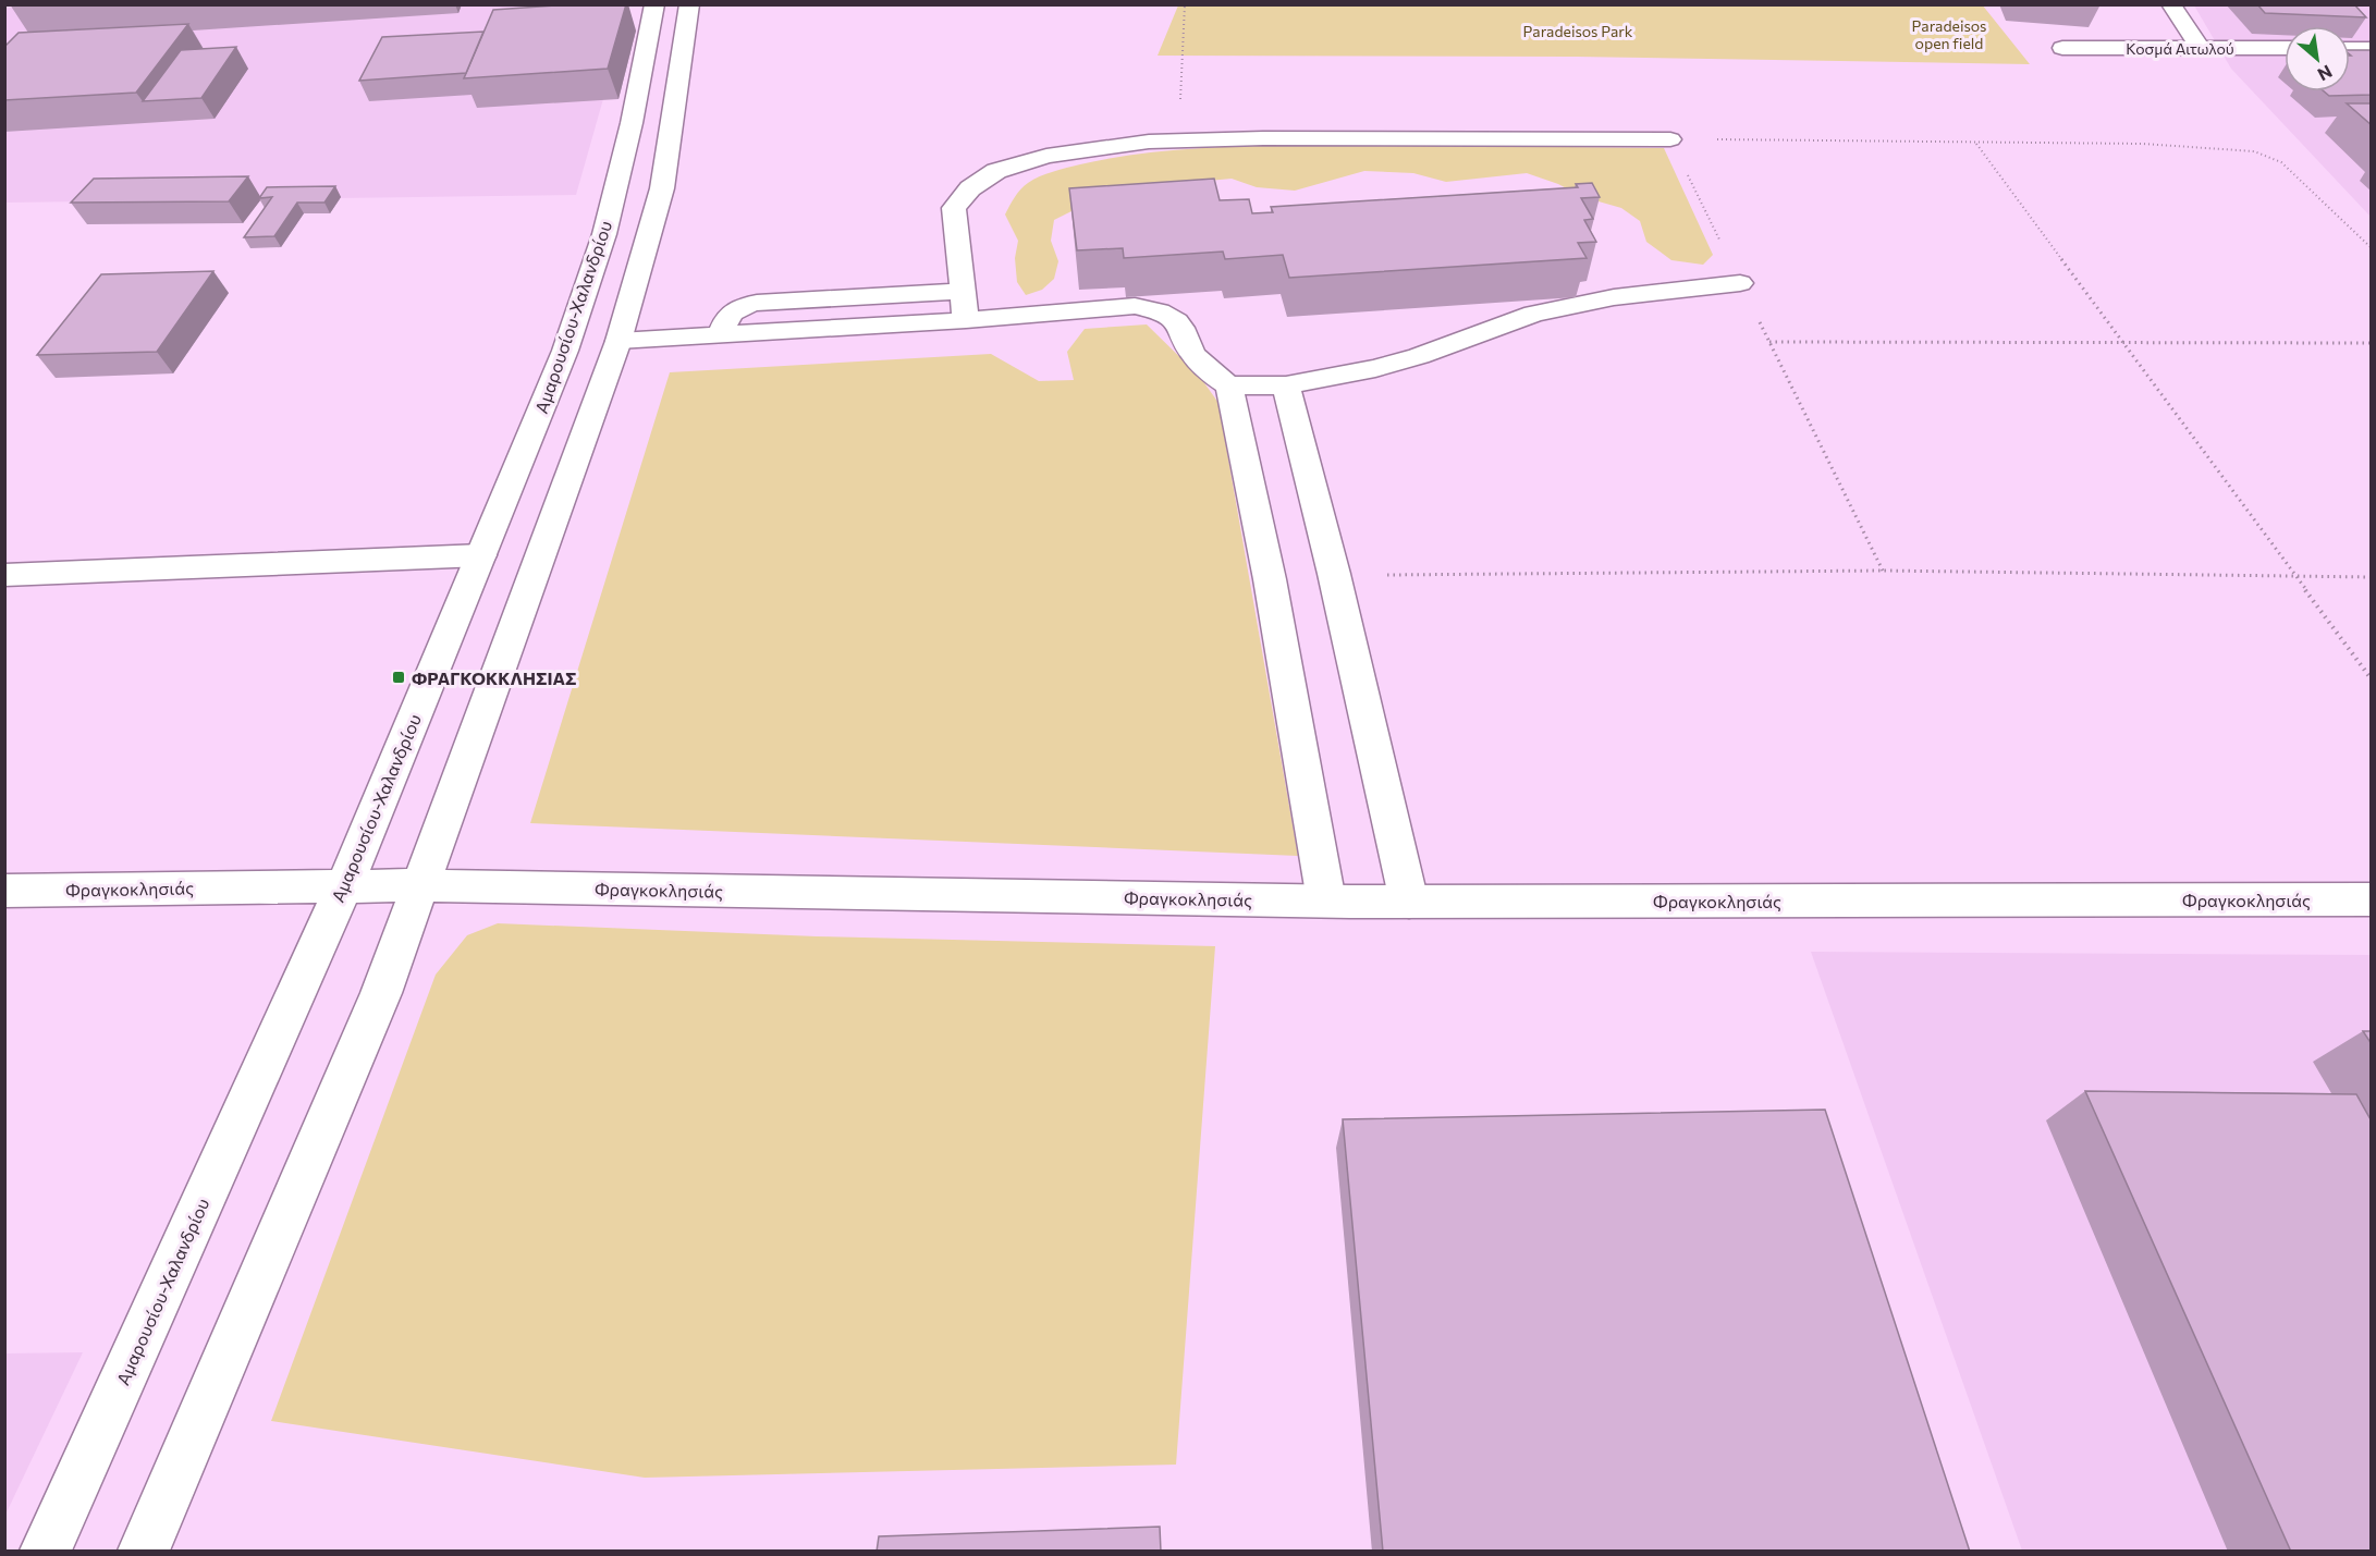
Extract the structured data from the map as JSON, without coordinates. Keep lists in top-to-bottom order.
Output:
{
  "streets": {
    "street": ["Κοσμά Αιτωλού", "Αμαρουσίου-Χαλανδρίου", "Φραγκοκλησιάς"]
  },
  "crossings": [
    ["Αμαρουσίου-Χαλανδρίου", "Φραγκοκλησιάς"]
  ],
  "parks": ["Paradeisos open field", "Paradeisos Park"],
  "places": {
    "transit": ["ΦΡΑΓΚΟΚΚΛΗΣΙΑΣ"]
  },
  "north": "bottom right"
}
